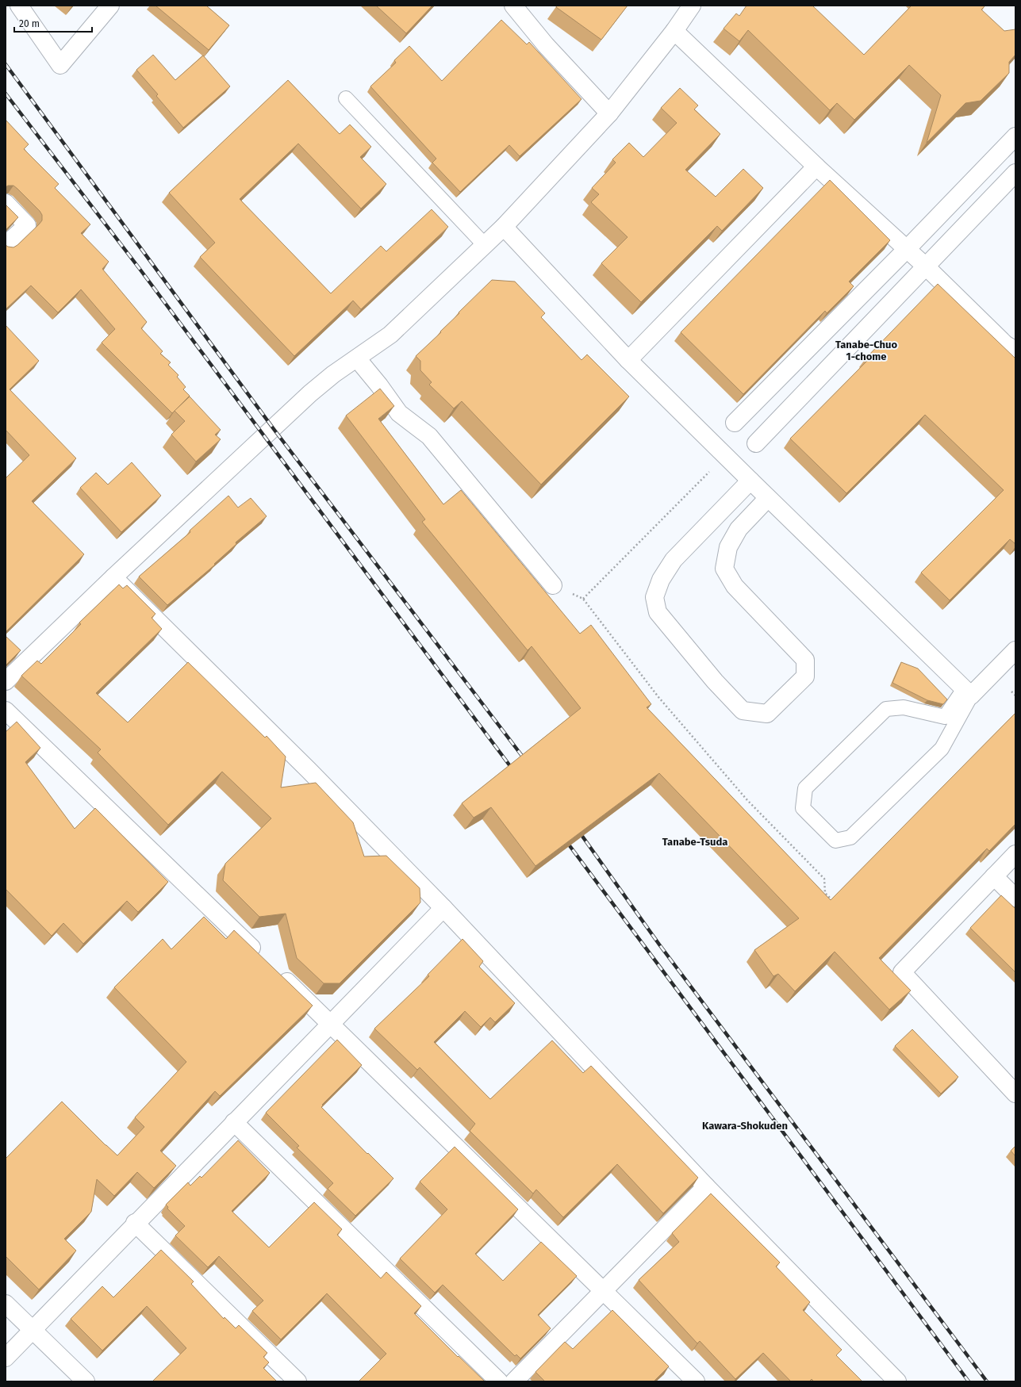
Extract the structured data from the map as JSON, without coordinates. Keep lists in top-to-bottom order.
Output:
{
  "districts": ["Tanabe-Chuo 1-chome", "Tanabe-Tsuda", "Kawara-Shokuden"],
  "scale_bar": "20 m"
}
